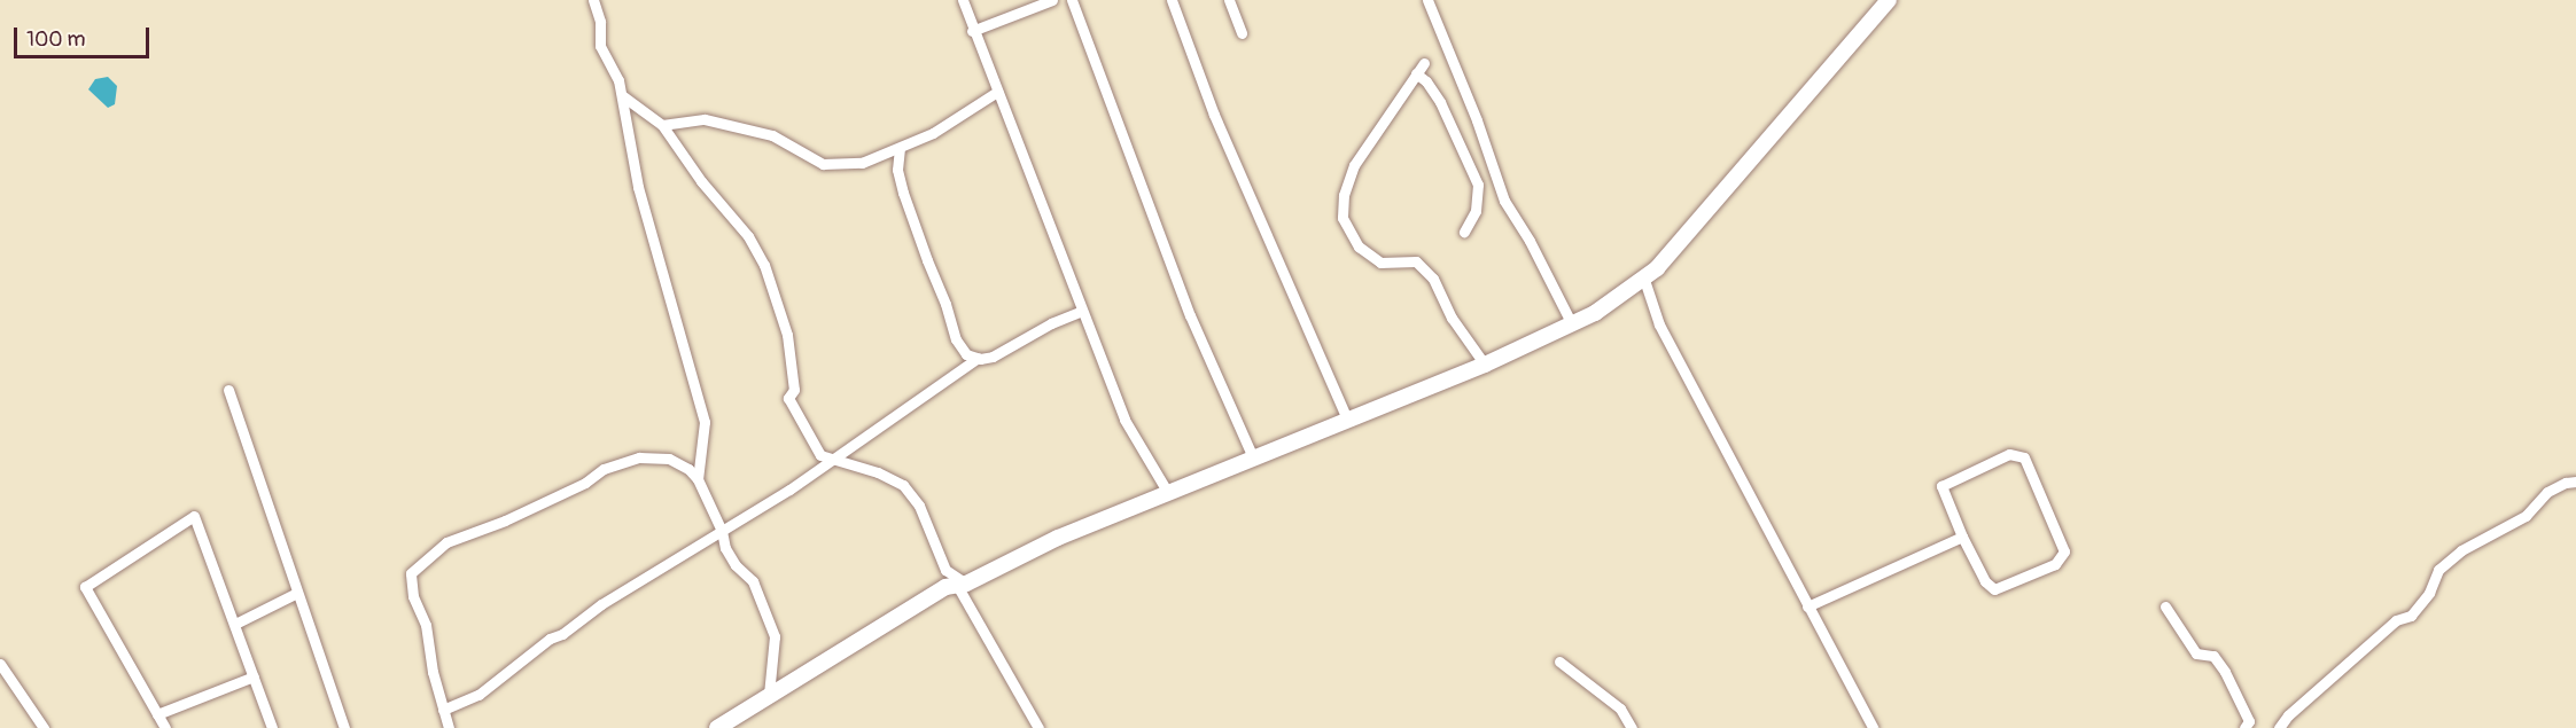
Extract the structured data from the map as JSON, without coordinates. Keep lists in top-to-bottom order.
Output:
{
  "scale_bar": "100 m"
}
